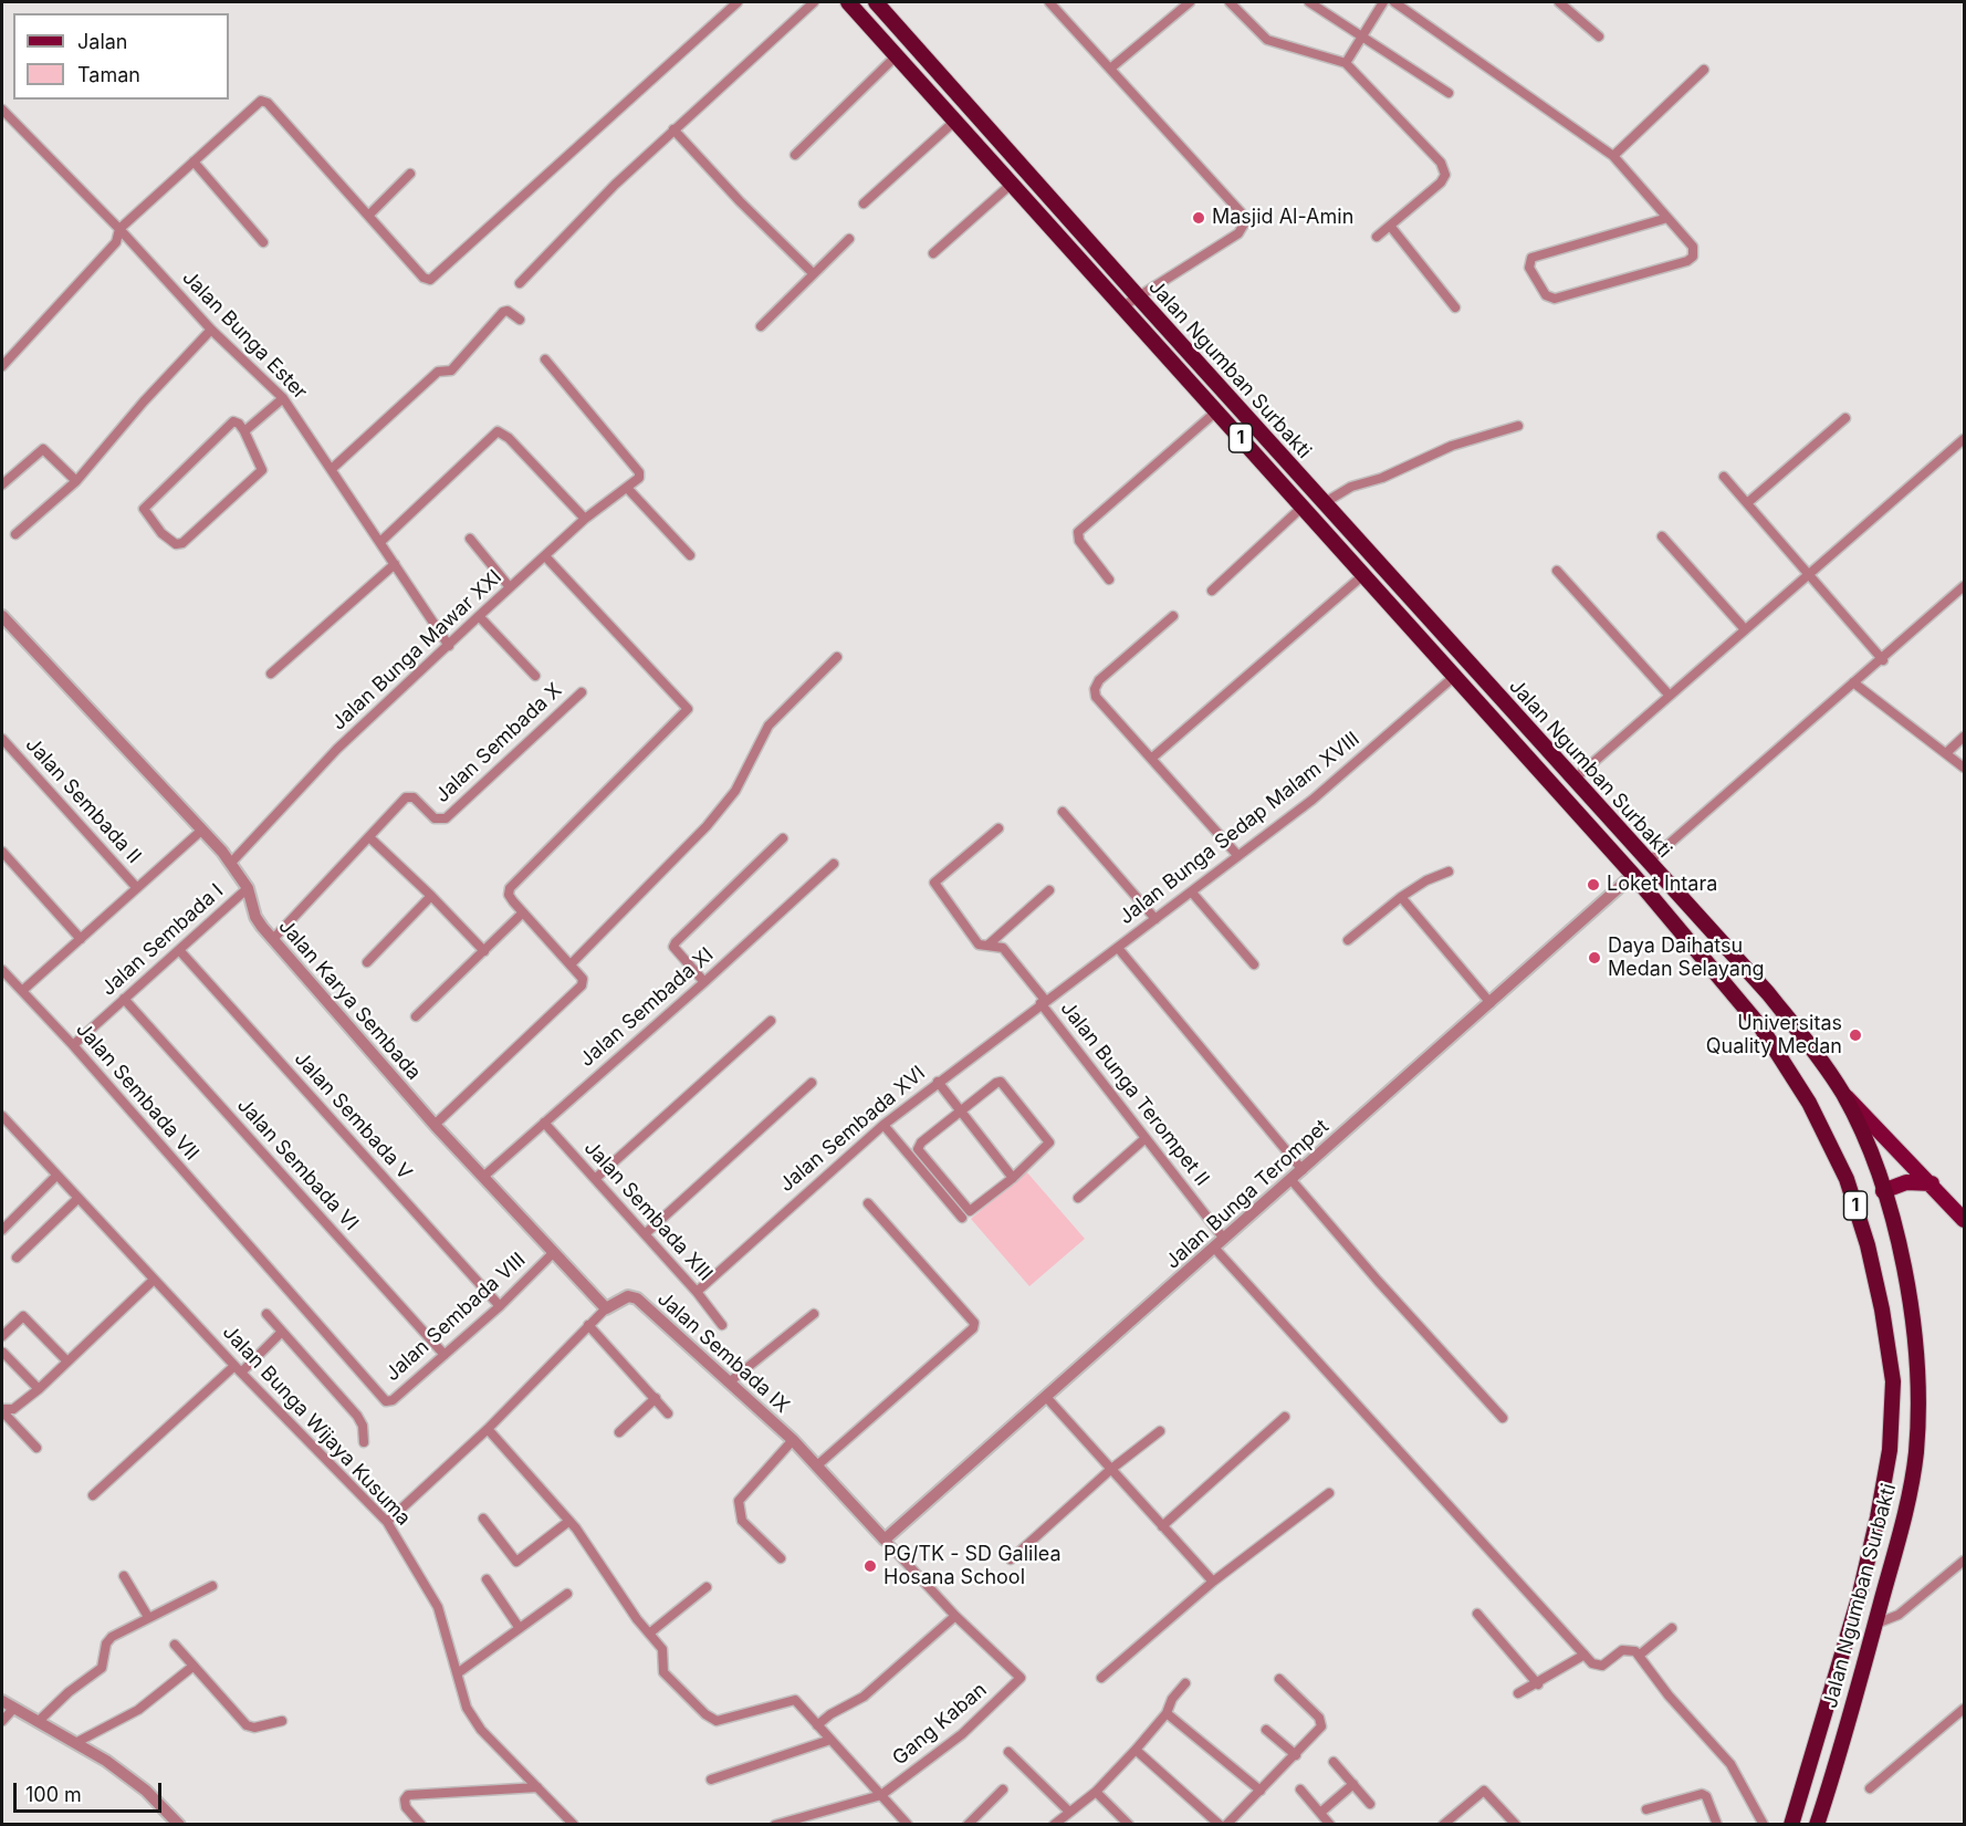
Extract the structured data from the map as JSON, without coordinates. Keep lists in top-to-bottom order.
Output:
{
  "streets": {
    "highway": ["Jalan Ngumban Surbakti", "1"],
    "street": [
      "Jalan Bunga Ester",
      "Jalan Bunga Mawar XXI",
      "Jalan Sembada X",
      "Jalan Sembada II",
      "Jalan Bunga Sedap Malam XVIII",
      "Jalan Sembada I",
      "Jalan Karya Sembada",
      "Jalan Sembada XI",
      "Jalan Sembada VII",
      "Jalan Bunga Terompet II",
      "Jalan Sembada V",
      "Jalan Sembada XVI",
      "Jalan Sembada VI",
      "Jalan Bunga Terompet",
      "Jalan Sembada XIII",
      "Jalan Sembada VIII",
      "Jalan Sembada IX",
      "Jalan Bunga Wijaya Kusuma",
      "Gang Kaban"
    ]
  },
  "crossings": [
    ["Jalan Bunga Ester", "Jalan Bunga Mawar XXI"],
    ["Jalan Ngumban Surbakti", "Jalan Bunga Sedap Malam XVIII"],
    ["Jalan Ngumban Surbakti", "Jalan Bunga Terompet"],
    ["Jalan Bunga Mawar XXI", "Jalan Karya Sembada"],
    ["Jalan Sembada X", "Jalan Karya Sembada"],
    ["Jalan Bunga Sedap Malam XVIII", "Jalan Bunga Terompet II"],
    ["Jalan Bunga Sedap Malam XVIII", "Jalan Sembada XVI"],
    ["Jalan Sembada I", "Jalan Karya Sembada"],
    ["Jalan Sembada I", "Jalan Sembada VII"],
    ["Jalan Sembada I", "Jalan Sembada V"],
    ["Jalan Sembada I", "Jalan Sembada VI"],
    ["Jalan Karya Sembada", "Jalan Sembada XI"],
    ["Jalan Karya Sembada", "Jalan Sembada VIII"],
    ["Jalan Karya Sembada", "Jalan Sembada IX"],
    ["Jalan Sembada XI", "Jalan Sembada XIII"],
    ["Jalan Sembada VII", "Jalan Sembada VIII"],
    ["Jalan Bunga Terompet II", "Jalan Sembada XVI"],
    ["Jalan Bunga Terompet II", "Jalan Bunga Terompet"],
    ["Jalan Sembada V", "Jalan Sembada VIII"],
    ["Jalan Sembada XVI", "Jalan Sembada XIII"],
    ["Jalan Sembada VI", "Jalan Sembada VIII"],
    ["Jalan Bunga Terompet", "Jalan Sembada IX"],
    ["Jalan Sembada IX", "Jalan Bunga Wijaya Kusuma"],
    ["Jalan Sembada IX", "Gang Kaban"]
  ],
  "places": [
    "Masjid Al-Amin",
    "Loket Intara",
    "Daya Daihatsu Medan Selayang",
    "Universitas Quality Medan",
    "PG/TK - SD Galilea Hosana School"
  ],
  "legend": ["Jalan", "Taman"],
  "scale_bar": "100 m"
}
